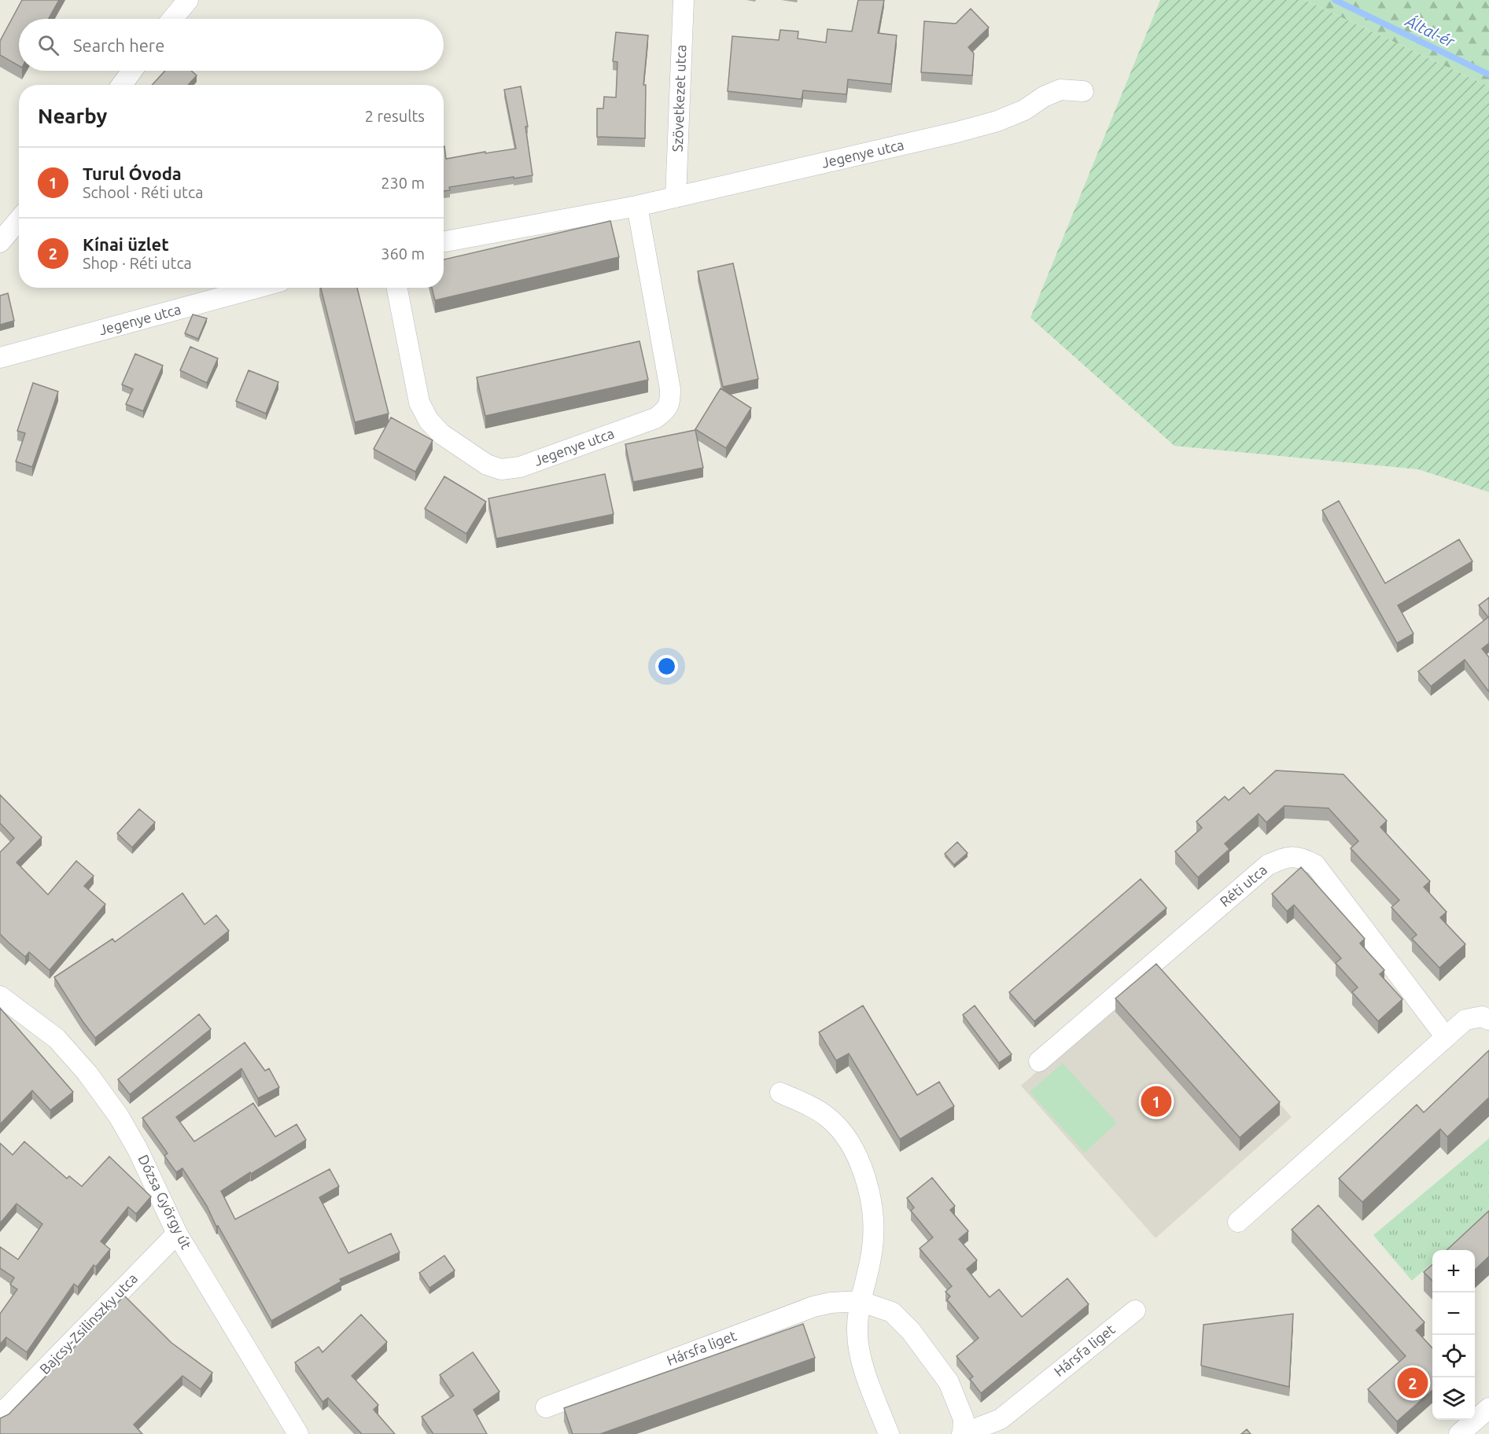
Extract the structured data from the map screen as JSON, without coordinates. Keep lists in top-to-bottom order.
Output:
{
  "streets": {
    "street": [
      "Szövetkezet utca",
      "Jegenye utca",
      "Réti utca",
      "Dózsa György út",
      "Bajcsy-Zsilinszky utca",
      "Hársfa liget"
    ]
  },
  "crossings": [
    ["Szövetkezet utca", "Jegenye utca"],
    ["Dózsa György út", "Bajcsy-Zsilinszky utca"]
  ],
  "water": ["Által-ér"],
  "page": {
    "search": "Search here",
    "heading": ["Nearby", "2 results"],
    "list": [
      {
        "mark": "1",
        "name": "Turul Óvoda",
        "note": "School · Réti utca",
        "value": "230 m"
      },
      {
        "mark": "2",
        "name": "Kínai üzlet",
        "note": "Shop · Réti utca",
        "value": "360 m"
      }
    ],
    "pins": ["1", "2"],
    "map_buttons": ["+", "−"]
  }
}
